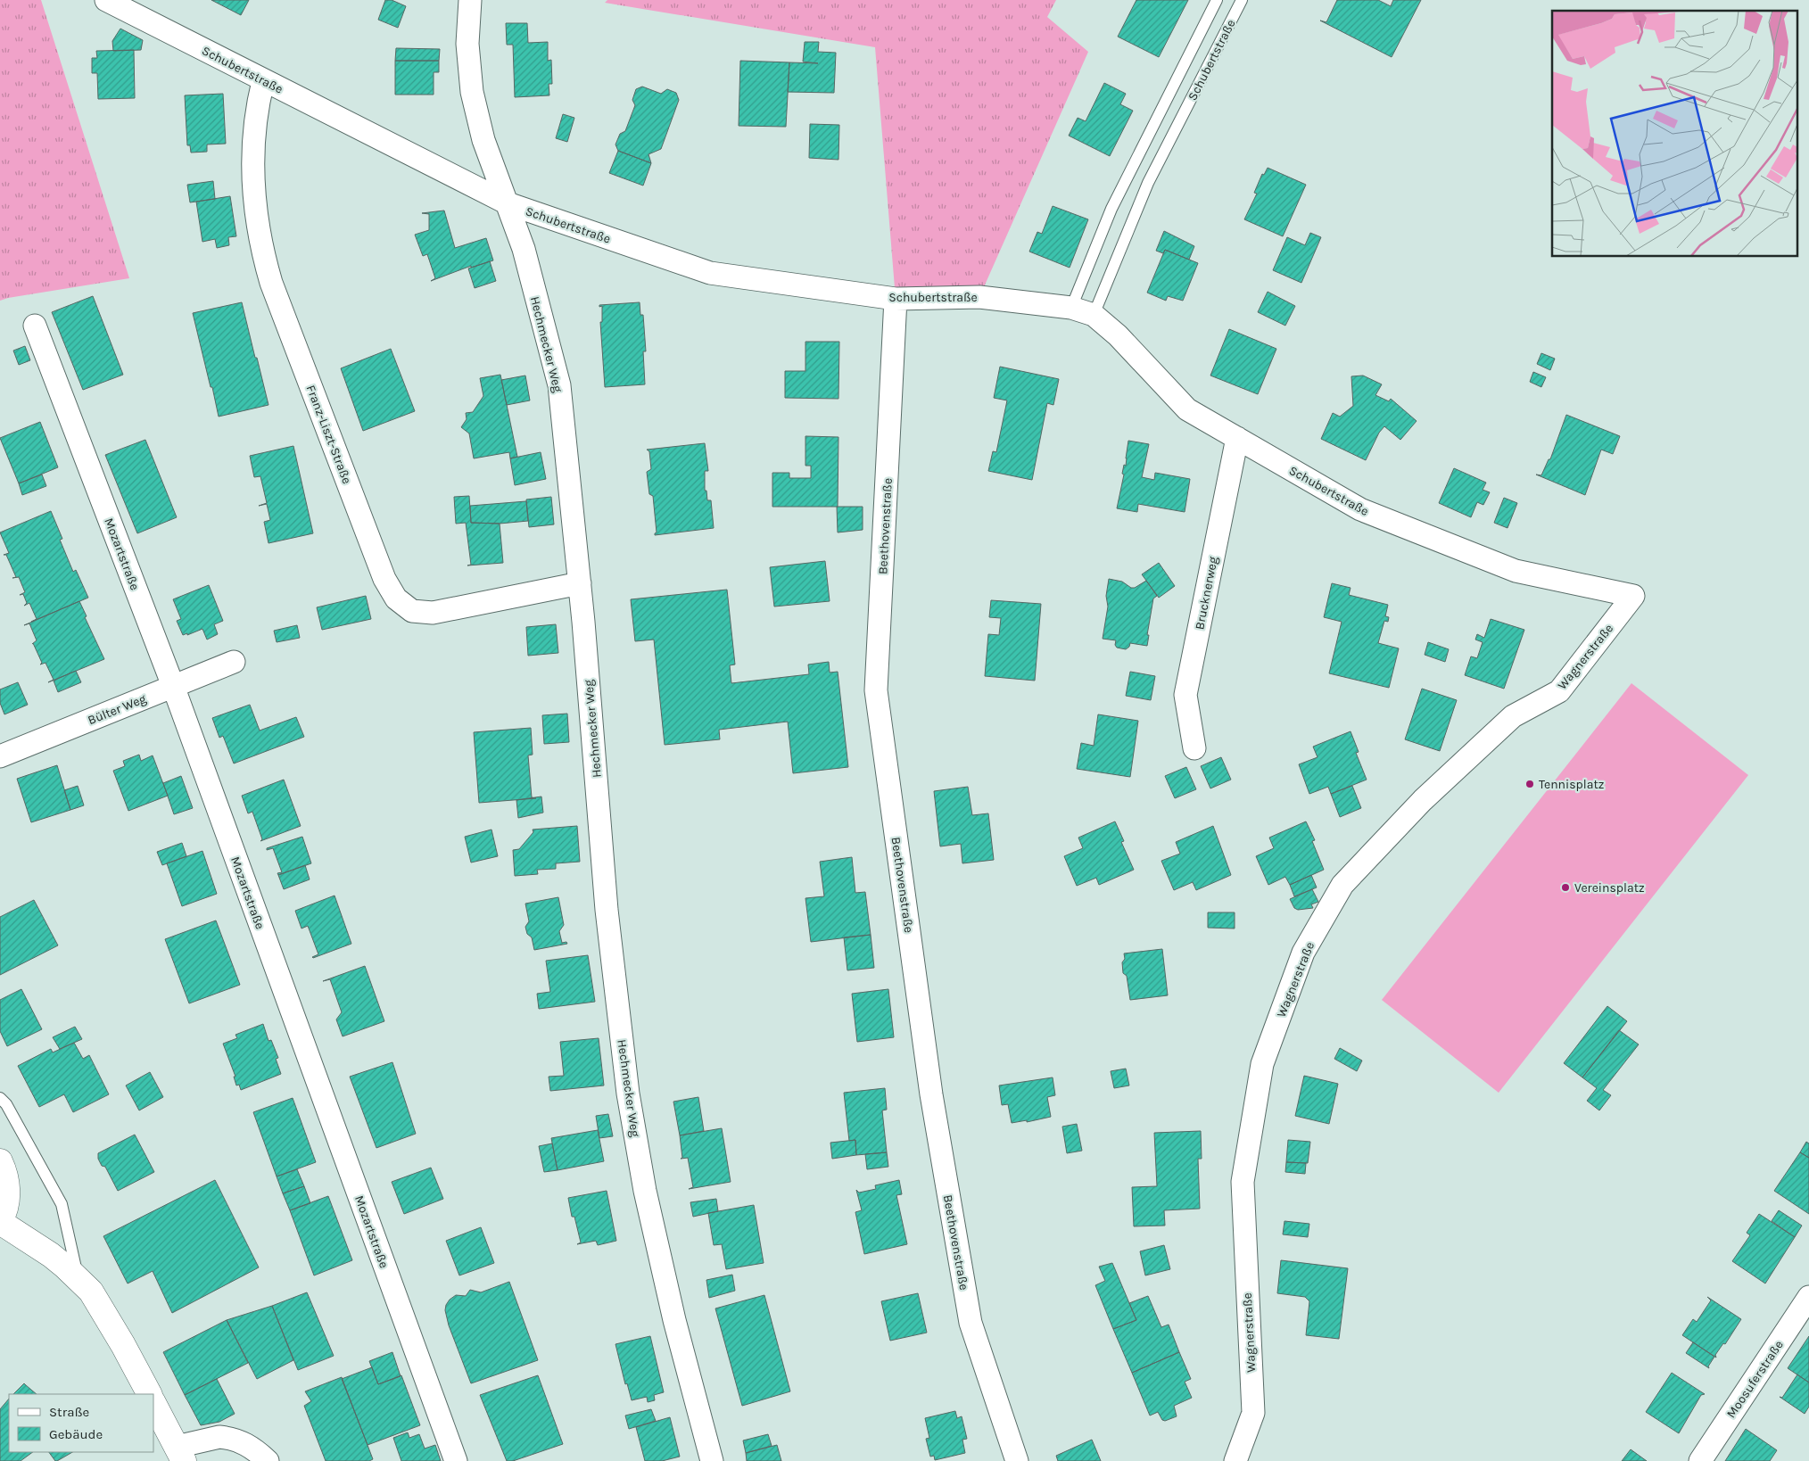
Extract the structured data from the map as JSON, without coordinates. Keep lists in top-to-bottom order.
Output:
{
  "streets": {
    "street": [
      "Schubertstraße",
      "Hechmecker Weg",
      "Franz-Liszt-Straße",
      "Beethovenstraße",
      "Mozartstraße",
      "Brucknerweg",
      "Wagnerstraße",
      "Bülter Weg",
      "Moosuferstraße"
    ]
  },
  "crossings": [
    ["Schubertstraße", "Hechmecker Weg"],
    ["Schubertstraße", "Franz-Liszt-Straße"],
    ["Schubertstraße", "Beethovenstraße"],
    ["Schubertstraße", "Brucknerweg"],
    ["Schubertstraße", "Wagnerstraße"],
    ["Hechmecker Weg", "Franz-Liszt-Straße"],
    ["Mozartstraße", "Bülter Weg"]
  ],
  "places": ["Tennisplatz", "Vereinsplatz"],
  "legend": ["Straße", "Gebäude"]
}
